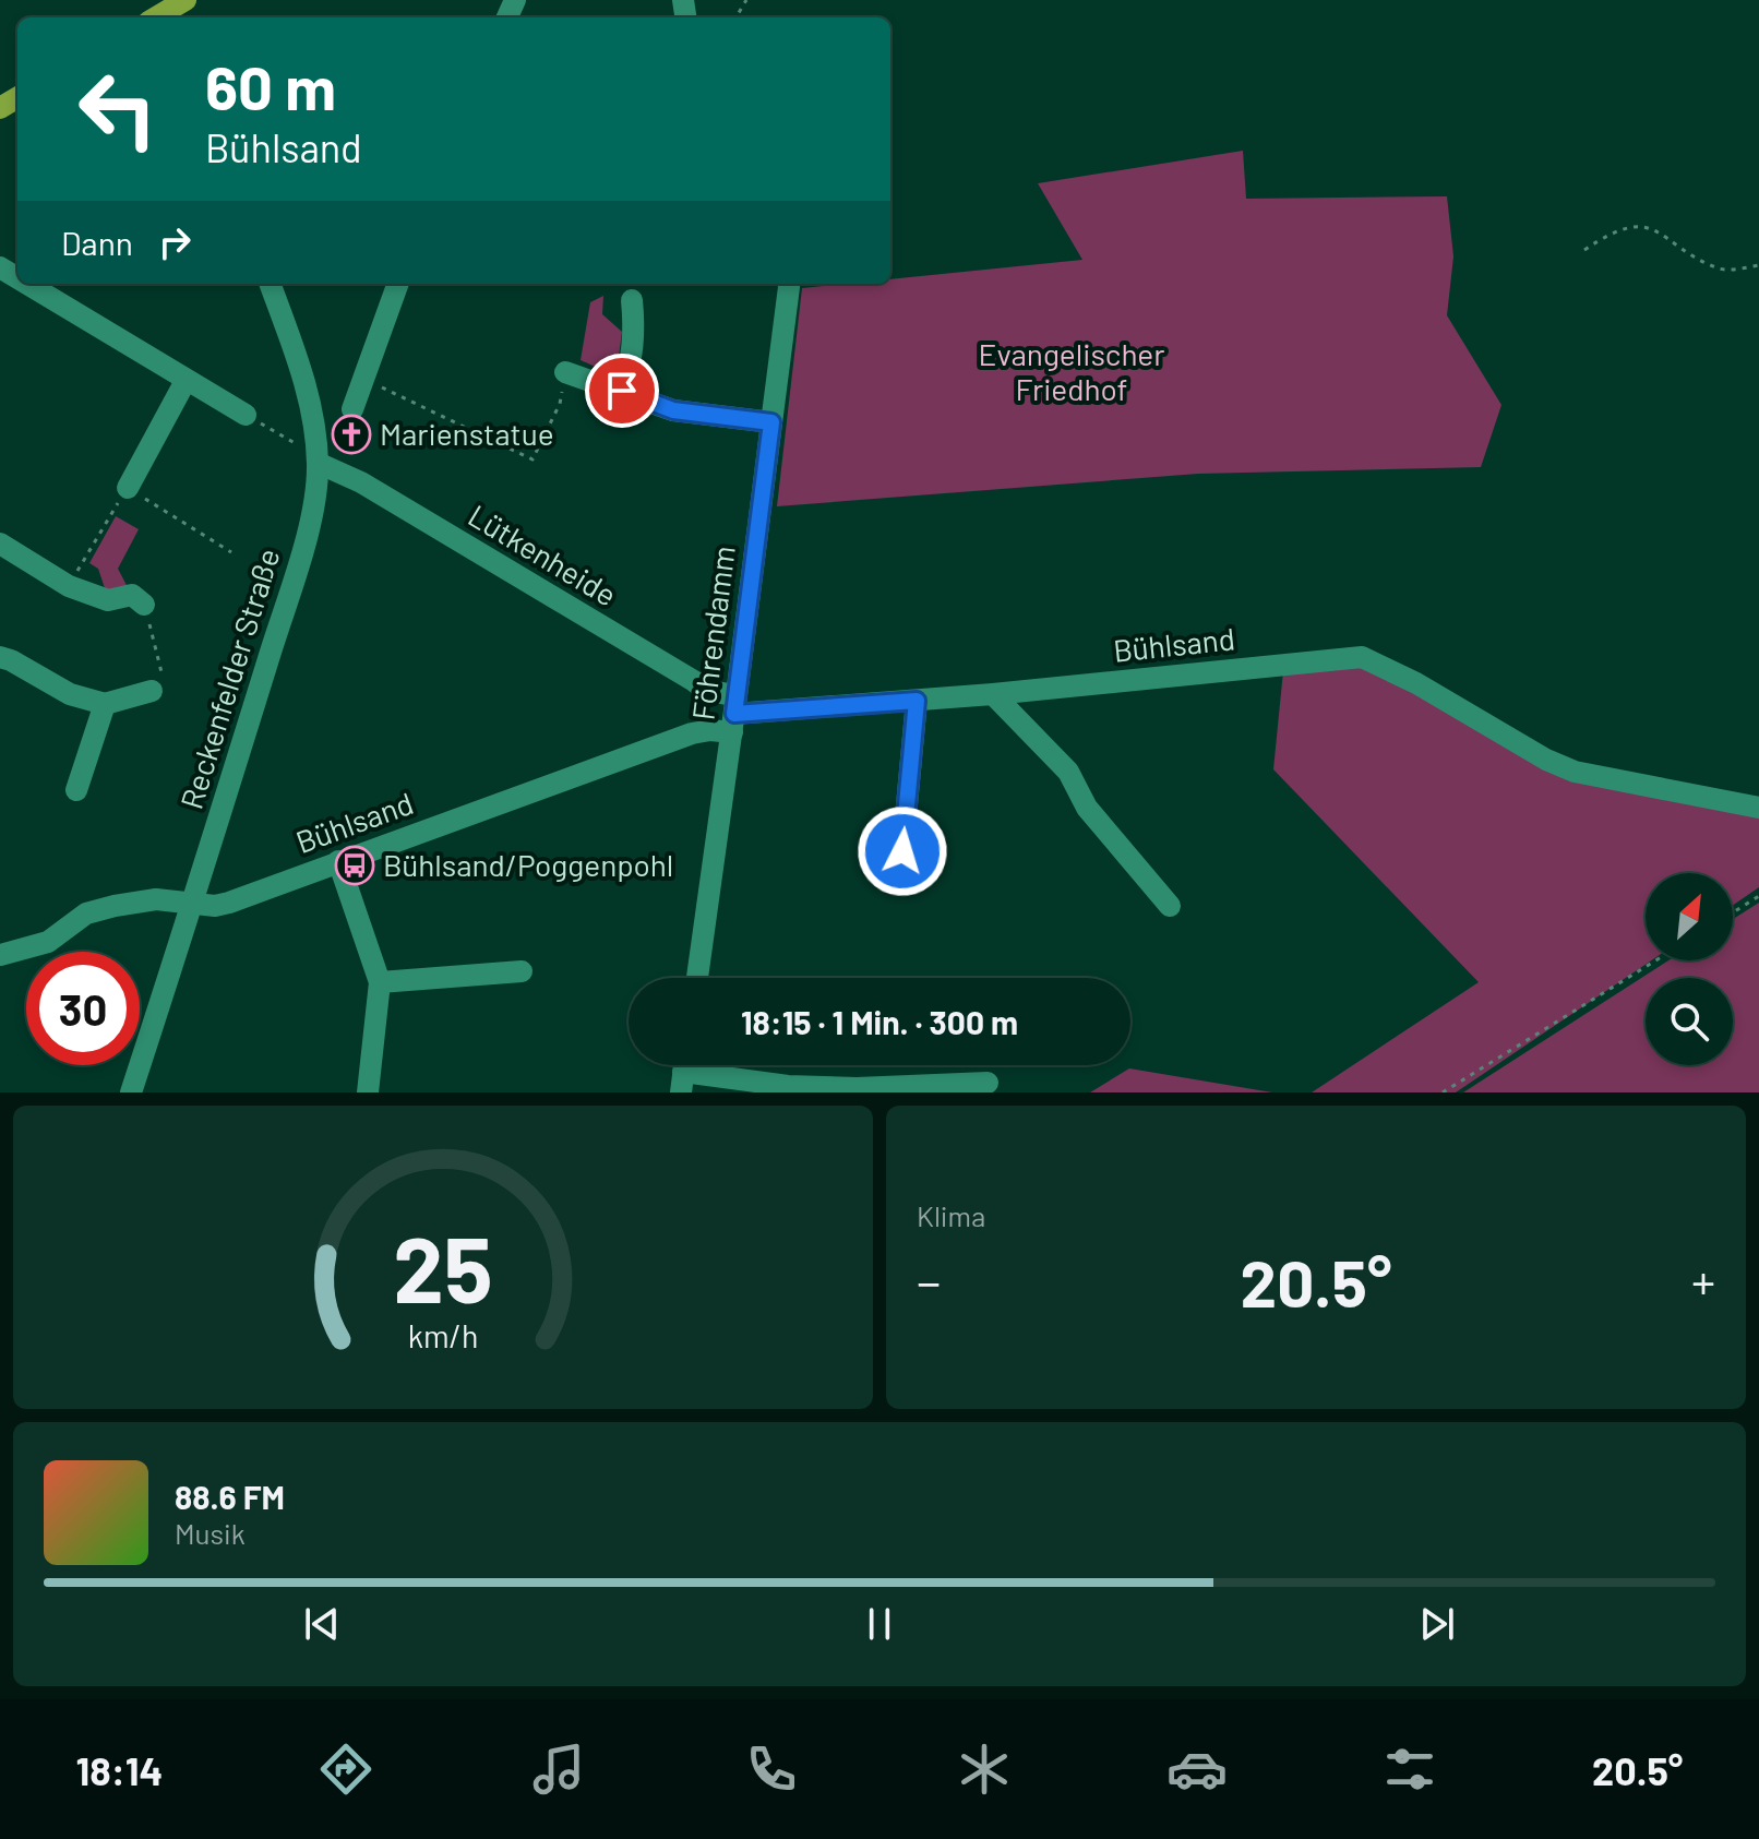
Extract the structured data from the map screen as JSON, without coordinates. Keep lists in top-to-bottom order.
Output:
{
  "streets": {
    "street": [
      "Lütkenheide",
      "Föhrendamm",
      "Bühlsand",
      "Reckenfelder Straße"
    ]
  },
  "crossings": [
    ["Lütkenheide", "Föhrendamm"],
    ["Lütkenheide", "Bühlsand"],
    ["Lütkenheide", "Reckenfelder Straße"],
    ["Föhrendamm", "Bühlsand"],
    ["Bühlsand", "Reckenfelder Straße"]
  ],
  "parks": ["Evangelischer Friedhof"],
  "places": {
    "church": ["Marienstatue"],
    "bus stop": ["Bühlsand/Poggenpohl"]
  },
  "north": "top right",
  "page": {
    "turn": ["60 m", "Bühlsand"],
    "then": "Dann",
    "limit": "30",
    "trip": "18:15 · 1 Min. · 300 m",
    "tile": "Klima",
    "heat": ["−", "20.5°", "+"],
    "song": ["88.6 FM", "Musik"],
    "tabs": ["18:14", "20.5°"],
    "gauge": ["25", "km/h"]
  }
}
